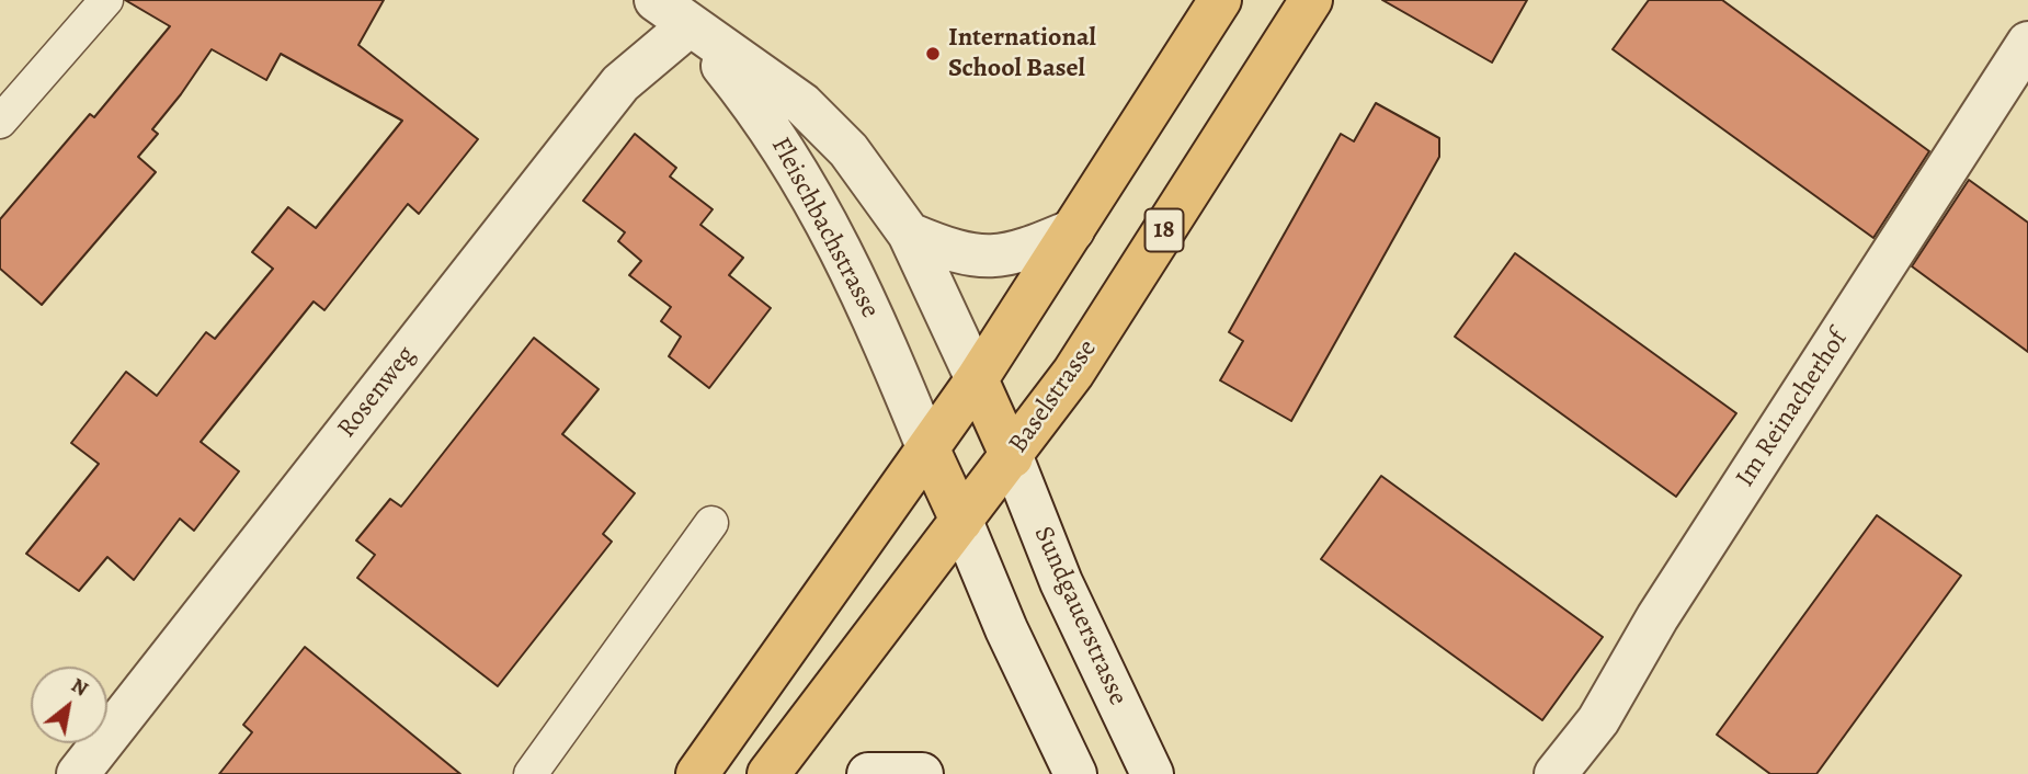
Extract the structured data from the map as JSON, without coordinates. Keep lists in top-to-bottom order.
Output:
{
  "streets": {
    "main road": ["18", "Baselstrasse"],
    "street": [
      "Fleischbachstrasse",
      "Rosenweg",
      "Im Reinacherhof",
      "Sundgauerstrasse"
    ]
  },
  "crossings": [
    ["Fleischbachstrasse", "Rosenweg"],
    ["Baselstrasse", "Sundgauerstrasse"]
  ],
  "places": ["International School Basel"],
  "north": "top right"
}
